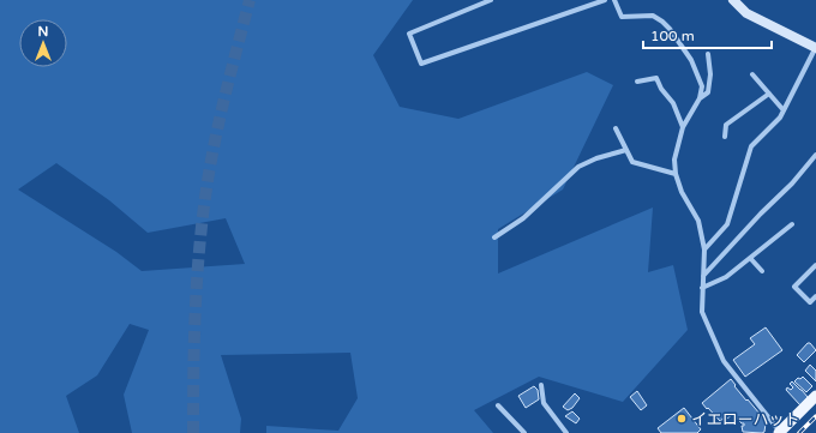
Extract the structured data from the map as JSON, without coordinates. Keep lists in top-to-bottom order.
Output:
{
  "places": ["イエローハット"],
  "scale_bar": "100 m",
  "north": "top"
}
